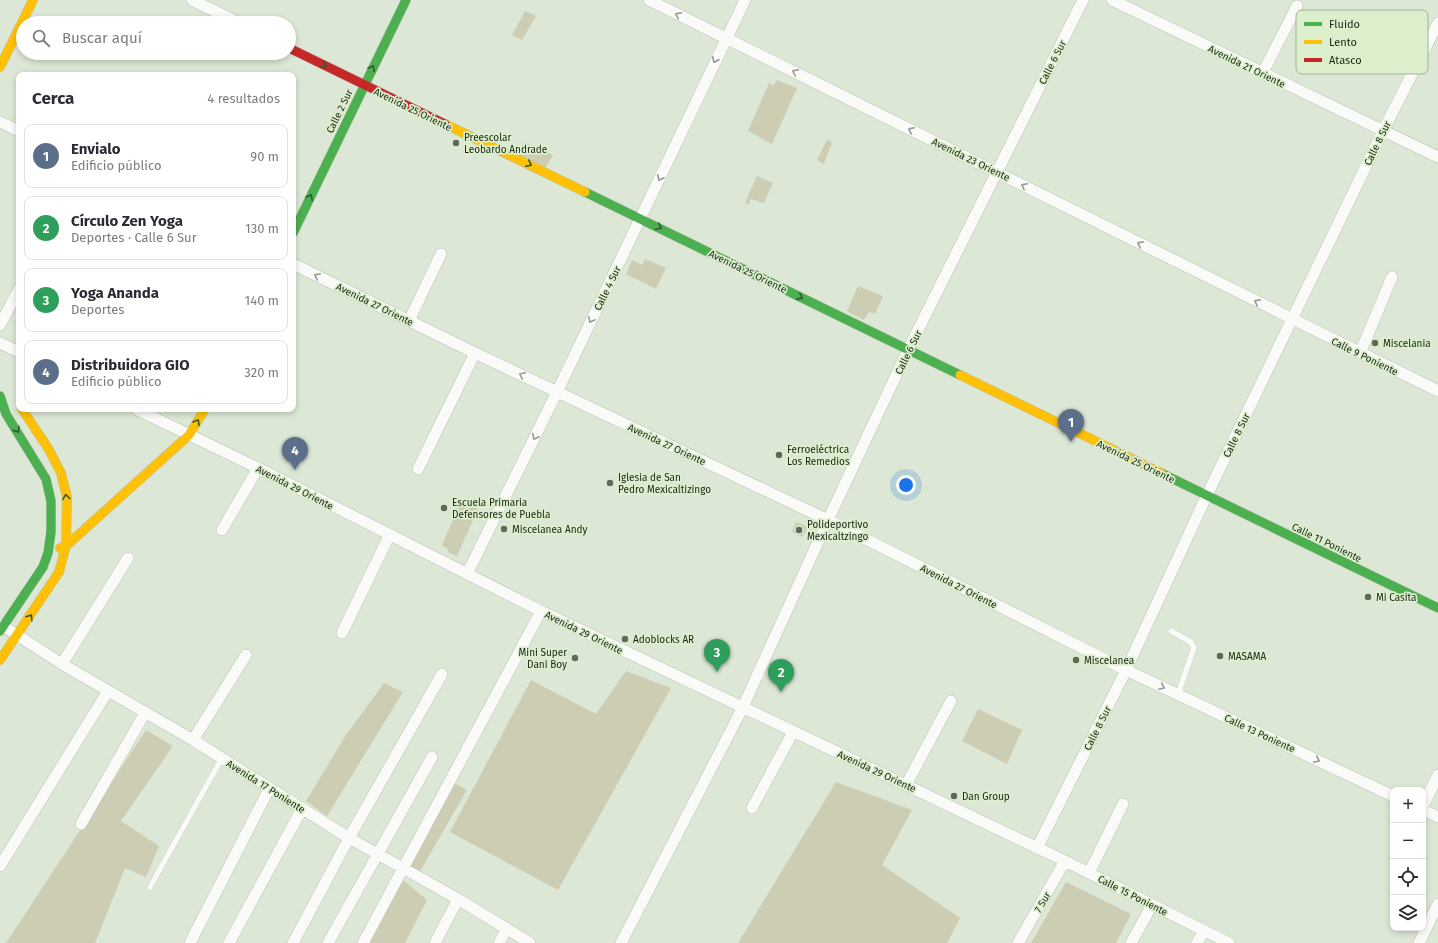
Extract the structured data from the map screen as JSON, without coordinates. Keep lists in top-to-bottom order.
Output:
{
  "streets": {
    "street": [
      "Calle 6 Sur",
      "Avenida 21 Oriente",
      "Avenida 25 Oriente",
      "Calle 2 Sur",
      "Calle 8 Sur",
      "Avenida 23 Oriente",
      "Calle 4 Sur",
      "Avenida 27 Oriente",
      "Calle 9 Poniente",
      "Avenida 29 Oriente",
      "Calle 11 Poniente",
      "Calle 13 Poniente",
      "Avenida 17 Poniente",
      "Calle 15 Poniente",
      "7 Sur"
    ]
  },
  "crossings": [
    ["Calle 6 Sur", "Avenida 25 Oriente"],
    ["Calle 6 Sur", "Avenida 23 Oriente"],
    ["Calle 6 Sur", "Avenida 27 Oriente"],
    ["Calle 6 Sur", "Avenida 29 Oriente"],
    ["Avenida 21 Oriente", "Calle 8 Sur"],
    ["Avenida 25 Oriente", "Calle 2 Sur"],
    ["Avenida 25 Oriente", "Calle 8 Sur"],
    ["Avenida 25 Oriente", "Calle 4 Sur"],
    ["Avenida 25 Oriente", "Calle 11 Poniente"],
    ["Calle 8 Sur", "Avenida 23 Oriente"],
    ["Calle 8 Sur", "Avenida 27 Oriente"],
    ["Calle 8 Sur", "Calle 9 Poniente"],
    ["Calle 8 Sur", "Avenida 29 Oriente"],
    ["Calle 8 Sur", "Calle 11 Poniente"],
    ["Calle 8 Sur", "Calle 13 Poniente"],
    ["Calle 8 Sur", "Calle 15 Poniente"],
    ["Avenida 23 Oriente", "Calle 4 Sur"],
    ["Avenida 23 Oriente", "Calle 9 Poniente"],
    ["Calle 4 Sur", "Avenida 27 Oriente"],
    ["Calle 4 Sur", "Avenida 29 Oriente"],
    ["Avenida 27 Oriente", "Calle 13 Poniente"],
    ["Avenida 29 Oriente", "Calle 15 Poniente"],
    ["Calle 15 Poniente", "7 Sur"]
  ],
  "one_way": [
    "Avenida 25 Oriente",
    "Calle 2 Sur",
    "Avenida 23 Oriente",
    "Calle 4 Sur",
    "Calle 13 Poniente"
  ],
  "places": [
    "Preescolar Leobardo Andrade",
    "Miscelania",
    "Ferroeléctrica Los Remedios",
    "Iglesia de San Pedro Mexicaltizingo",
    "Escuela Primaria Defensores de Puebla",
    "Miscelanea Andy",
    "Polideportivo Mexicaltzingo",
    "Mi Casita",
    "Adoblocks AR",
    "MASAMA",
    "Mini Super Dani Boy",
    "Miscelanea",
    "Dan Group"
  ],
  "legend": ["Fluido", "Lento", "Atasco"],
  "page": {
    "search": "Buscar aquí",
    "heading": ["Cerca", "4 resultados"],
    "list": [
      {
        "mark": "1",
        "name": "Envialo",
        "note": "Edificio público",
        "value": "90 m"
      },
      {
        "mark": "2",
        "name": "Círculo Zen Yoga",
        "note": "Deportes · Calle 6 Sur",
        "value": "130 m"
      },
      {
        "mark": "3",
        "name": "Yoga Ananda",
        "note": "Deportes",
        "value": "140 m"
      },
      {
        "mark": "4",
        "name": "Distribuidora GIO",
        "note": "Edificio público",
        "value": "320 m"
      }
    ],
    "pins": [
      "1",
      "4",
      "3",
      "2"
    ],
    "map_buttons": ["+", "−"]
  }
}
